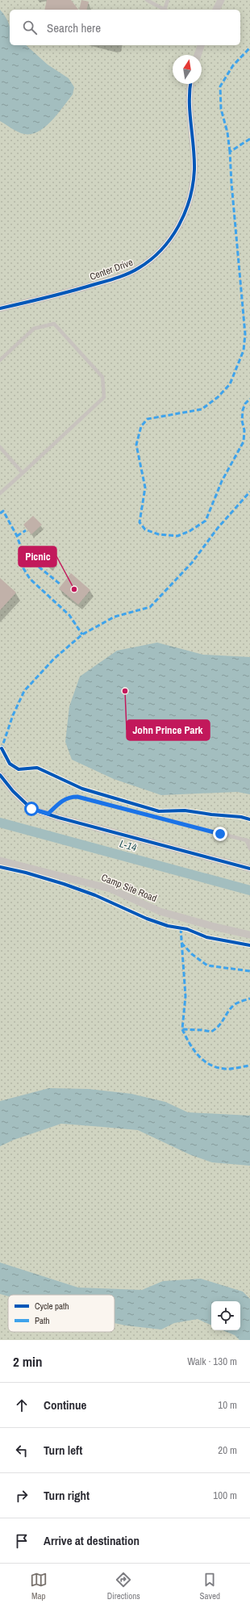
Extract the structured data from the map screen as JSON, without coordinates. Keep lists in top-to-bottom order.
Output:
{
  "streets": {
    "street": ["Center Drive", "Camp Site Road"]
  },
  "water": ["L-14"],
  "places": ["Picnic", "John Prince Park"],
  "legend": ["Cycle path", "Path"],
  "north": "top",
  "page": {
    "search": "Search here",
    "heading": ["2 min", "Walk · 130 m"],
    "list": [
      ["Continue", "10 m"],
      ["Turn left", "20 m"],
      ["Turn right", "100 m"],
      "Arrive at destination"
    ],
    "nav": ["Map", "Directions", "Saved"]
  }
}
